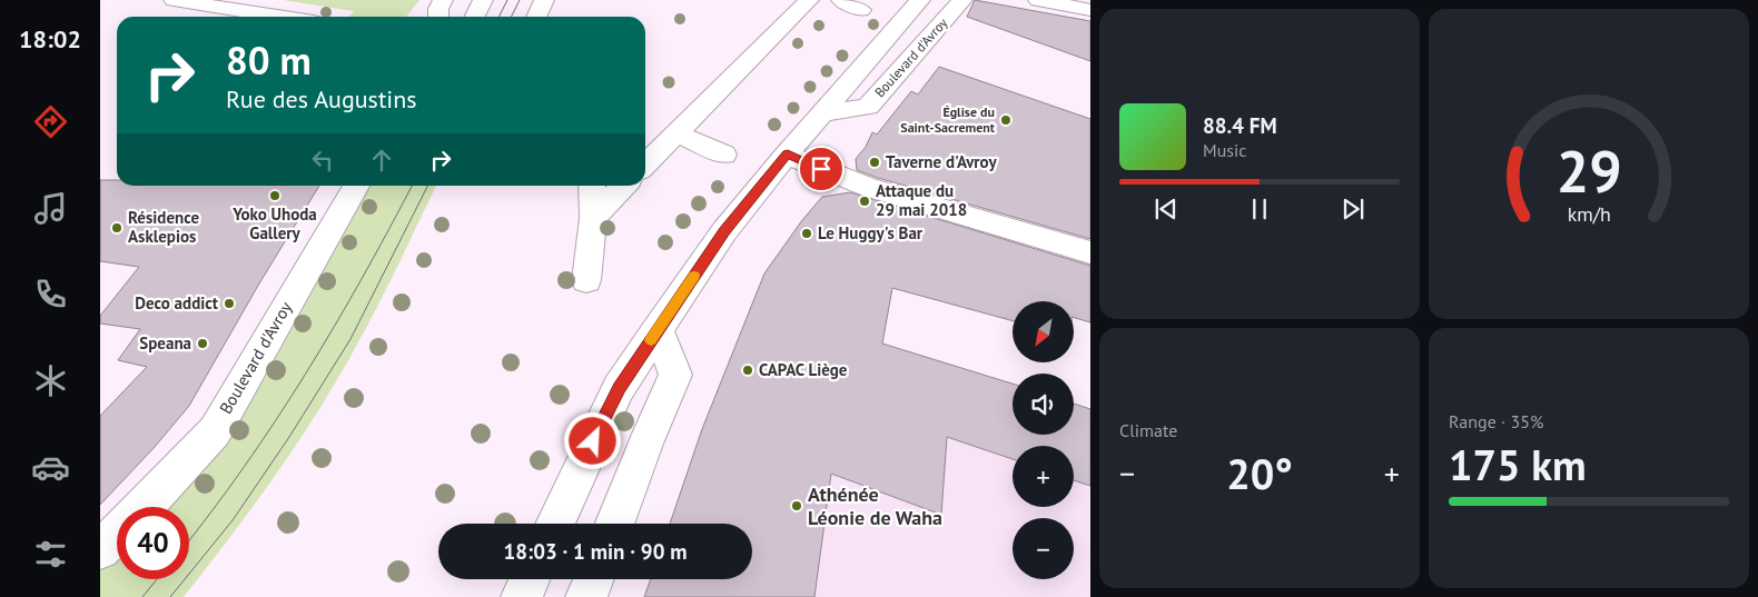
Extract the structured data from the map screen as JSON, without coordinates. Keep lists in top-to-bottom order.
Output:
{
  "streets": {
    "street": ["Boulevard d'Avroy"]
  },
  "places": [
    "Église du Saint-Sacrement",
    "Taverne d'Avroy",
    "Yoko Uhoda Gallery",
    "Attaque du 29 mai 2018",
    "Résidence Asklepios",
    "Le Huggy's Bar",
    "Deco addict",
    "Speana",
    "CAPAC Liège",
    "Athénée Léonie de Waha"
  ],
  "north": "bottom left",
  "page": {
    "tabs": "18:02",
    "turn": ["80 m", "Rue des Augustins"],
    "song": ["88.4 FM", "Music"],
    "map_buttons": ["+", "−"],
    "tile": [
      "Climate",
      ["Range · 35%", "175 km"]
    ],
    "heat": ["−", "20°", "+"],
    "limit": "40",
    "trip": "18:03 · 1 min · 90 m",
    "gauge": ["29", "km/h"]
  }
}
